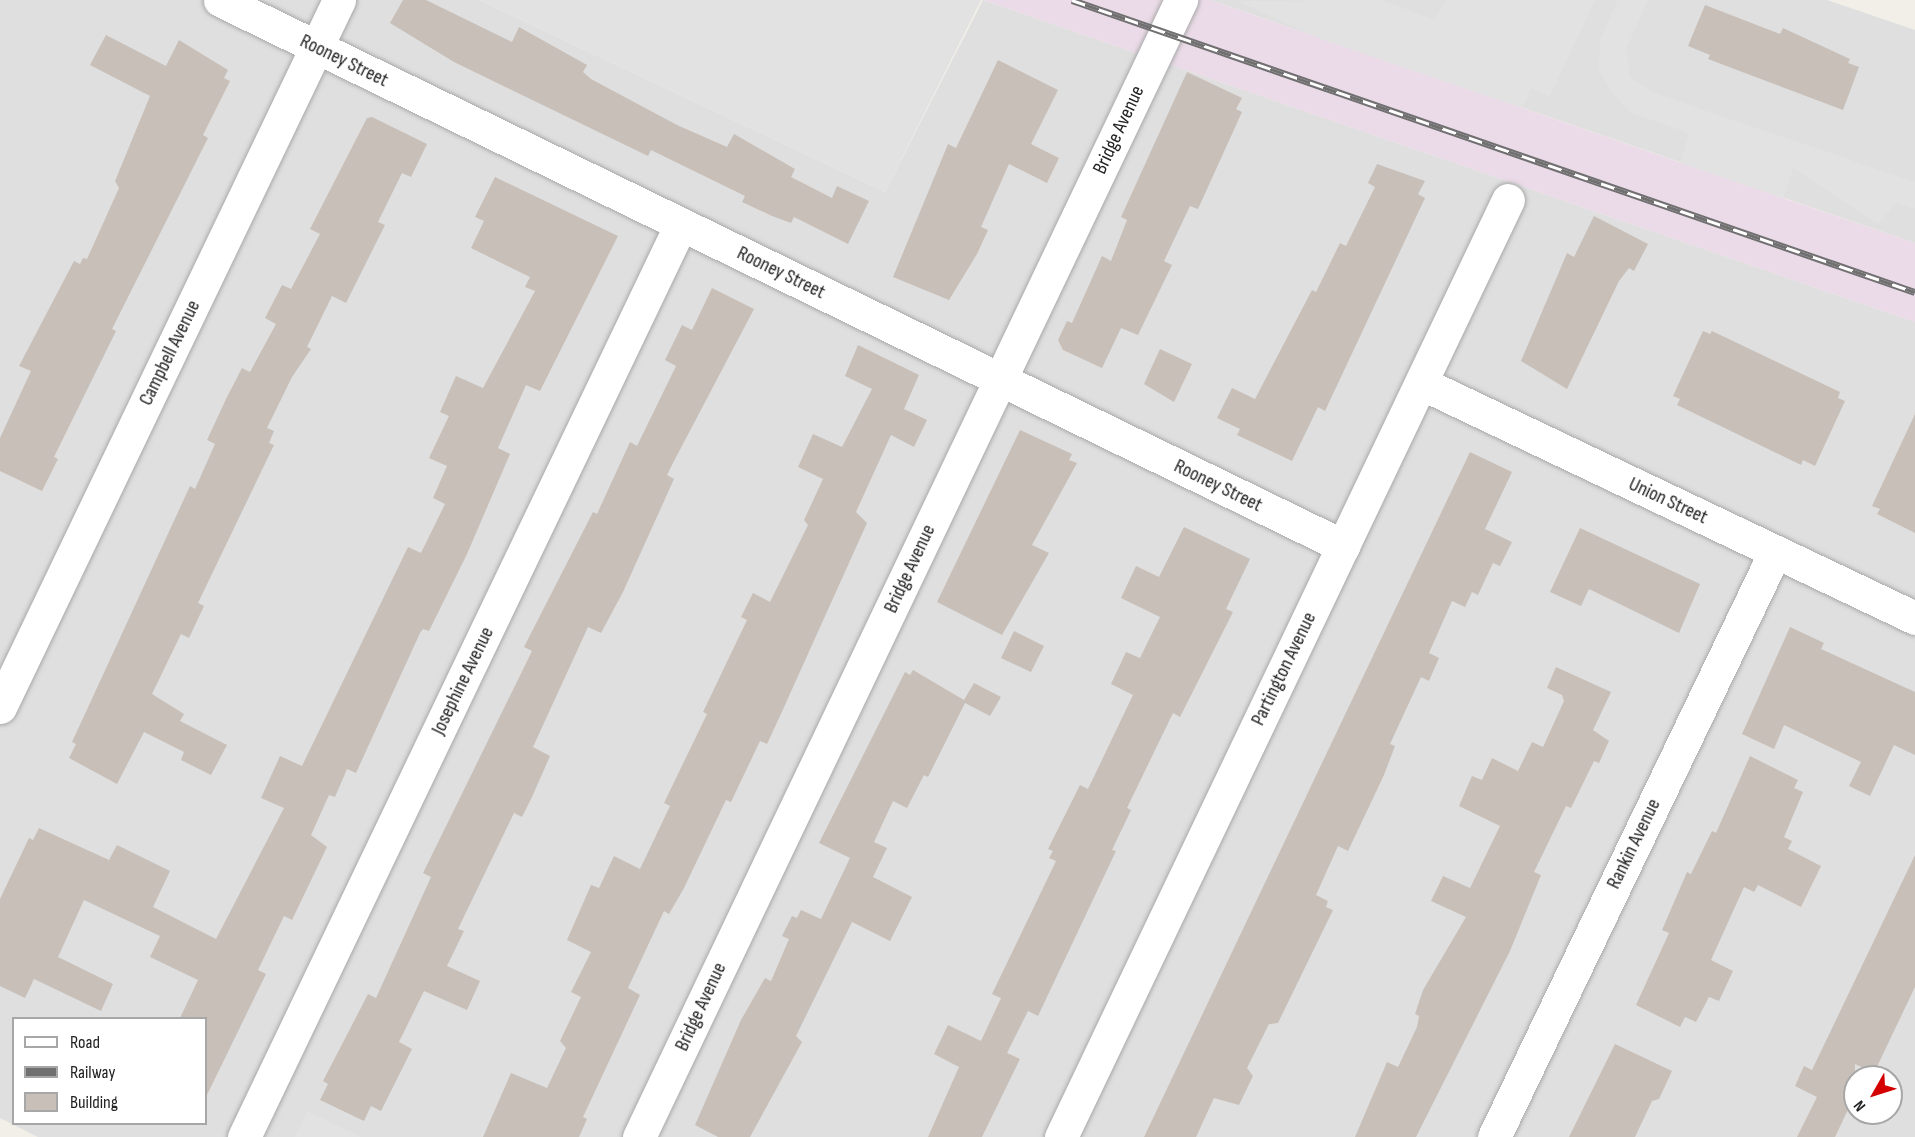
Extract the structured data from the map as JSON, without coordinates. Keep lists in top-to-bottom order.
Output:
{
  "streets": {
    "street": [
      "Rooney Street",
      "Bridge Avenue",
      "Campbell Avenue",
      "Union Street",
      "Partington Avenue",
      "Josephine Avenue",
      "Rankin Avenue"
    ]
  },
  "crossings": [
    ["Rooney Street", "Bridge Avenue"],
    ["Rooney Street", "Campbell Avenue"],
    ["Rooney Street", "Partington Avenue"],
    ["Rooney Street", "Josephine Avenue"],
    ["Union Street", "Partington Avenue"],
    ["Union Street", "Rankin Avenue"]
  ],
  "legend": ["Road", "Railway", "Building"],
  "north": "bottom left"
}
